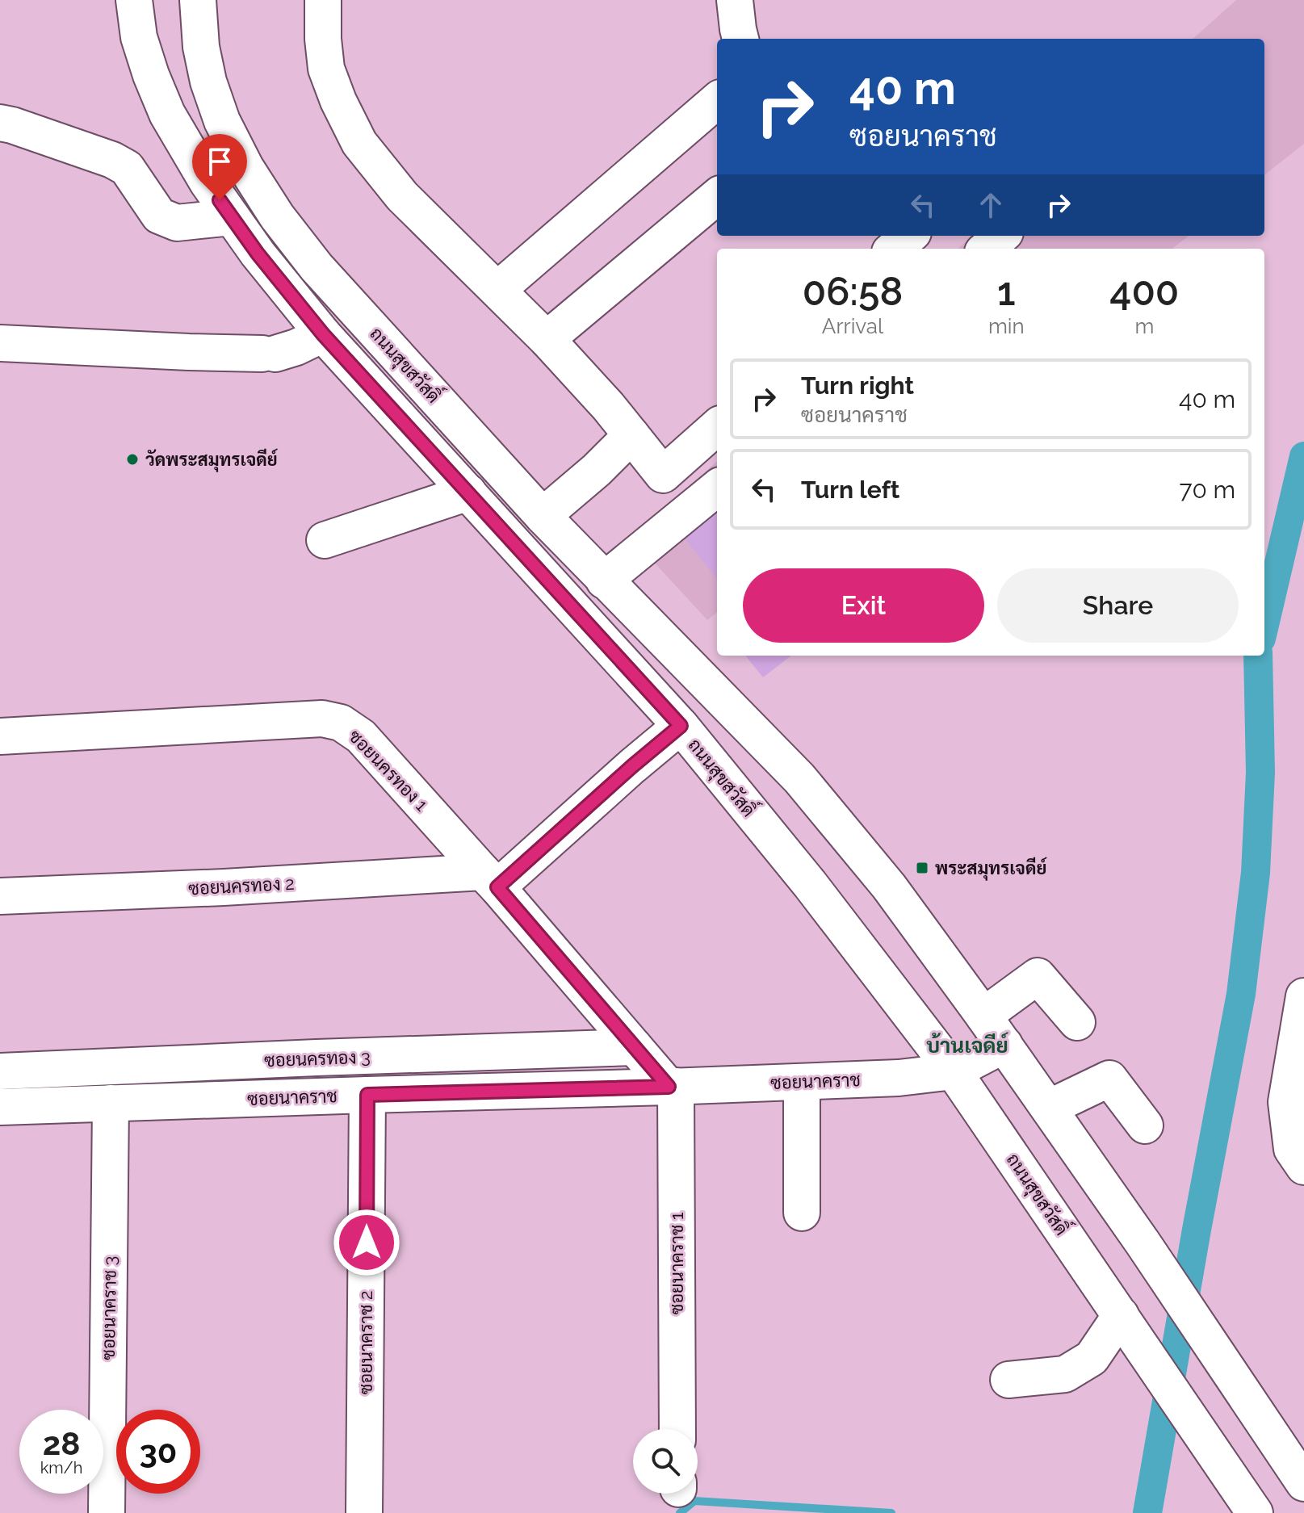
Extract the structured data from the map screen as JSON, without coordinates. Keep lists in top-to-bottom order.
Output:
{
  "streets": {
    "street": [
      "ถนนสุขสวัสดิ์",
      "ซอยนครทอง 1",
      "ซอยนครทอง 2",
      "ซอยนครทอง 3",
      "ซอยนาคราช",
      "ซอยนาคราช 1",
      "ซอยนาคราช 3",
      "ซอยนาคราช 2"
    ]
  },
  "crossings": [
    ["ถนนสุขสวัสดิ์", "ซอยนาคราช"],
    ["ซอยนครทอง 1", "ซอยนครทอง 2"],
    ["ซอยนครทอง 1", "ซอยนครทอง 3"],
    ["ซอยนครทอง 1", "ซอยนาคราช"],
    ["ซอยนครทอง 1", "ซอยนาคราช 1"],
    ["ซอยนาคราช", "ซอยนาคราช 1"],
    ["ซอยนาคราช", "ซอยนาคราช 3"],
    ["ซอยนาคราช", "ซอยนาคราช 2"]
  ],
  "districts": ["บ้านเจดีย์"],
  "places": {
    "other": ["วัดพระสมุทรเจดีย์"],
    "transit": ["พระสมุทรเจดีย์"]
  },
  "page": {
    "turn": ["40 m", "ซอยนาคราช"],
    "eta": [
      "06:58",
      "Arrival",
      "1",
      "min",
      "400",
      "m"
    ],
    "list": [
      {
        "name": "Turn right",
        "note": "ซอยนาคราช",
        "value": "40 m"
      },
      {
        "name": "Turn left",
        "value": "70 m"
      }
    ],
    "buttons": ["Exit", "Share"],
    "speed": "28 km/h",
    "limit": "30"
  }
}
